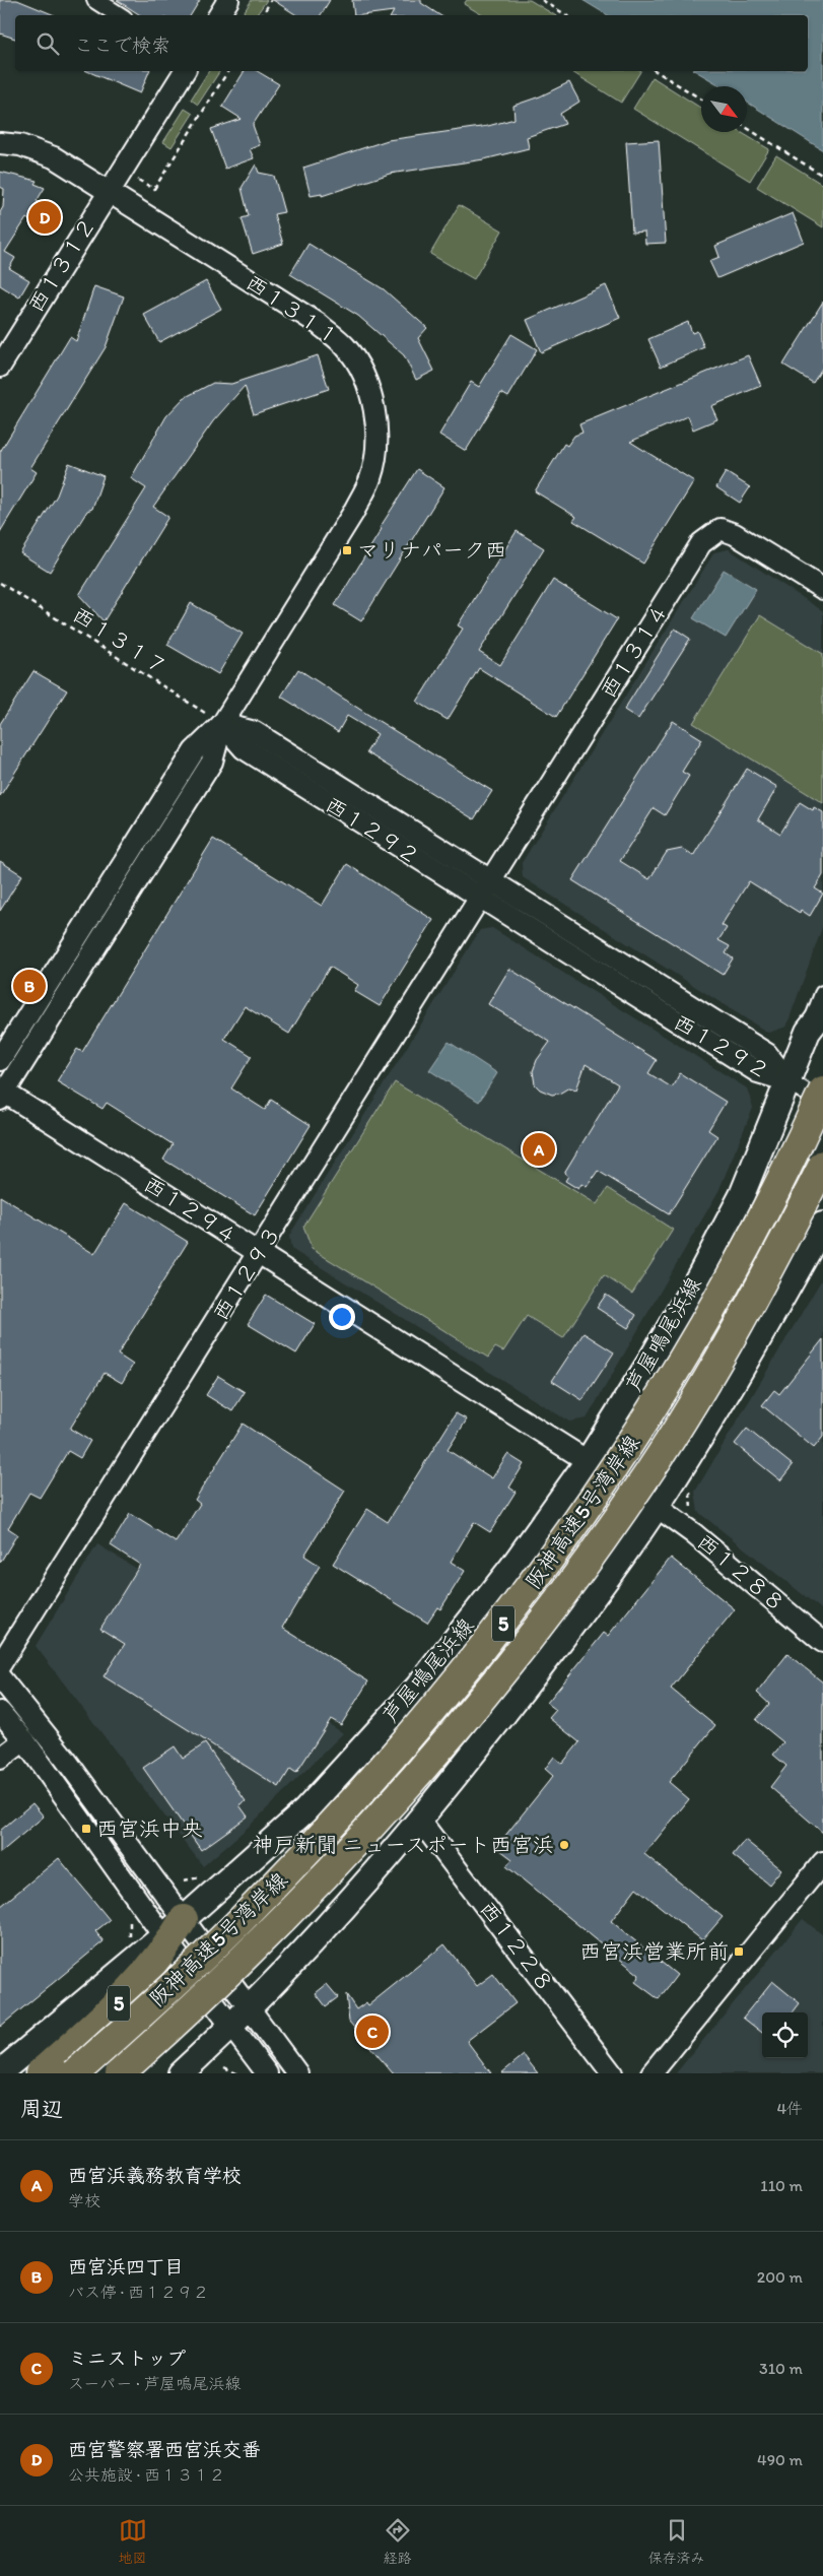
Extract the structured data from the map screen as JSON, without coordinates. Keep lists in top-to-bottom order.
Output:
{
  "streets": {
    "highway": ["阪神高速5号湾岸線", "5"],
    "main road": ["芦屋鳴尾浜線"],
    "street": [
      "西１３１２",
      "西１３１１",
      "西１３１４",
      "西１２９２",
      "西１２９４",
      "西１２９３",
      "西１２８８",
      "西１２２８"
    ],
    "path": ["西１３１７"]
  },
  "crossings": [
    ["西１３１２", "西１３１１"],
    ["西１３１１", "西１３１７"],
    ["西１３１１", "西１２９２"],
    ["西１３１７", "西１２９２"],
    ["西１３１４", "西１２９２"],
    ["西１３１４", "西１２９３"],
    ["西１２９２", "西１２９３"],
    ["西１２９２", "芦屋鳴尾浜線"],
    ["西１２９４", "西１２９３"],
    ["西１２９４", "芦屋鳴尾浜線"],
    ["芦屋鳴尾浜線", "5"]
  ],
  "places": {
    "transit": ["マリナパーク西", "西宮浜中央", "西宮浜営業所前"],
    "other": ["神戸新聞 ニュースポート西宮浜"]
  },
  "north": "bottom right",
  "page": {
    "search": "ここで検索",
    "pins": [
      "D",
      "B",
      "A",
      "C"
    ],
    "heading": ["周辺", "4件"],
    "list": [
      {
        "mark": "A",
        "name": "西宮浜義務教育学校",
        "note": "学校",
        "value": "110 m"
      },
      {
        "mark": "B",
        "name": "西宮浜四丁目",
        "note": "バス停 · 西１２９２",
        "value": "200 m"
      },
      {
        "mark": "C",
        "name": "ミニストップ",
        "note": "スーパー · 芦屋鳴尾浜線",
        "value": "310 m"
      },
      {
        "mark": "D",
        "name": "西宮警察署西宮浜交番",
        "note": "公共施設 · 西１３１２",
        "value": "490 m"
      }
    ],
    "nav": ["地図", "経路", "保存済み"]
  }
}
